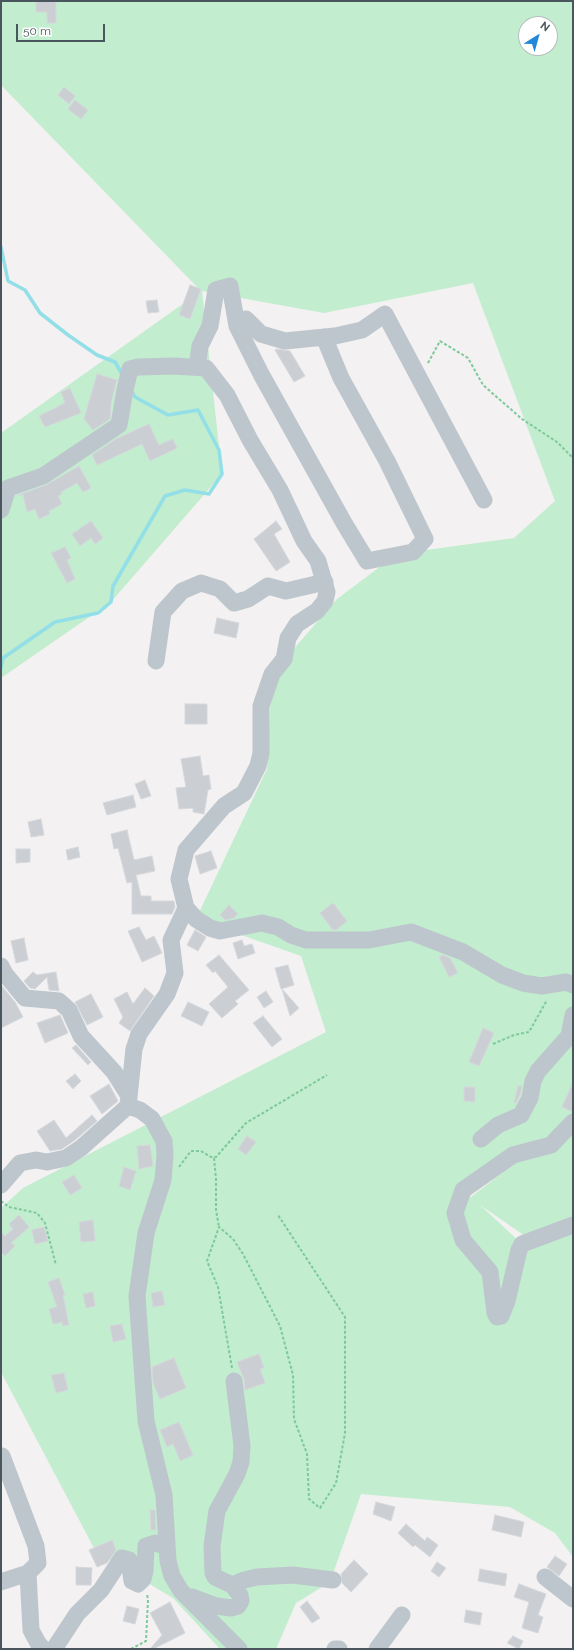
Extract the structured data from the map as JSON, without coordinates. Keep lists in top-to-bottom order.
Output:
{
  "scale_bar": "50 m",
  "north": "top right"
}
